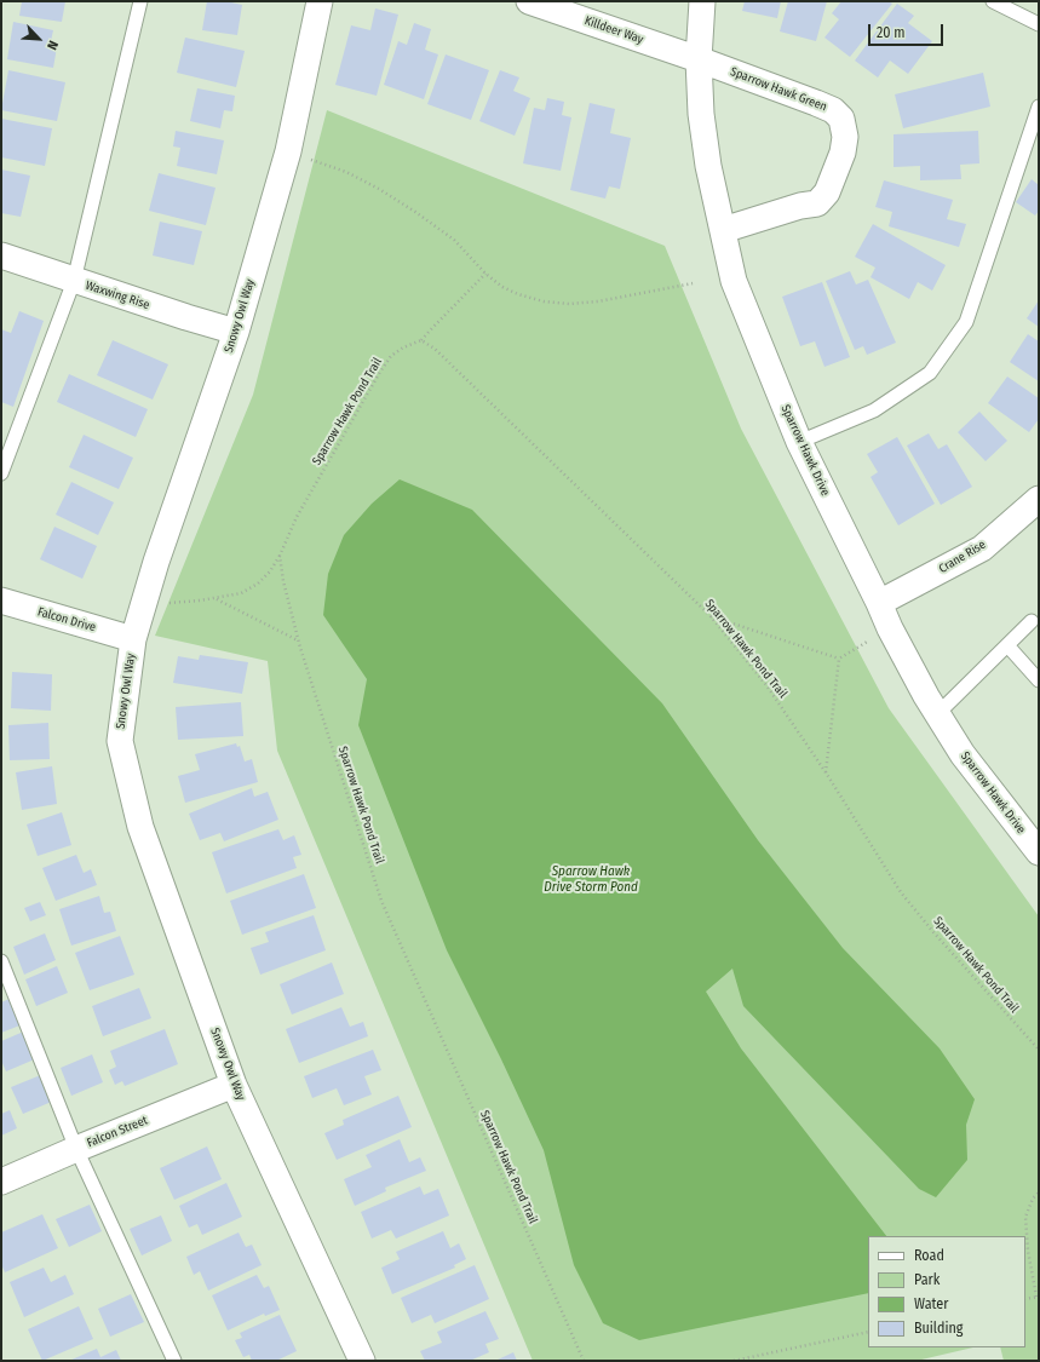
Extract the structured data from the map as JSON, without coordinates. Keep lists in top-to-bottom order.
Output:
{
  "streets": {
    "street": [
      "Killdeer Way",
      "Sparrow Hawk Green",
      "Waxwing Rise",
      "Snowy Owl Way",
      "Sparrow Hawk Drive",
      "Crane Rise",
      "Falcon Drive",
      "Falcon Street"
    ],
    "path": ["Sparrow Hawk Pond Trail"]
  },
  "crossings": [
    ["Killdeer Way", "Sparrow Hawk Green"],
    ["Killdeer Way", "Sparrow Hawk Drive"],
    ["Sparrow Hawk Green", "Sparrow Hawk Drive"],
    ["Waxwing Rise", "Snowy Owl Way"],
    ["Snowy Owl Way", "Falcon Drive"],
    ["Snowy Owl Way", "Falcon Street"],
    ["Sparrow Hawk Drive", "Crane Rise"]
  ],
  "water": ["Sparrow Hawk Drive Storm Pond"],
  "legend": [
    "Road",
    "Park",
    "Water",
    "Building"
  ],
  "scale_bar": "20 m",
  "north": "bottom right"
}
